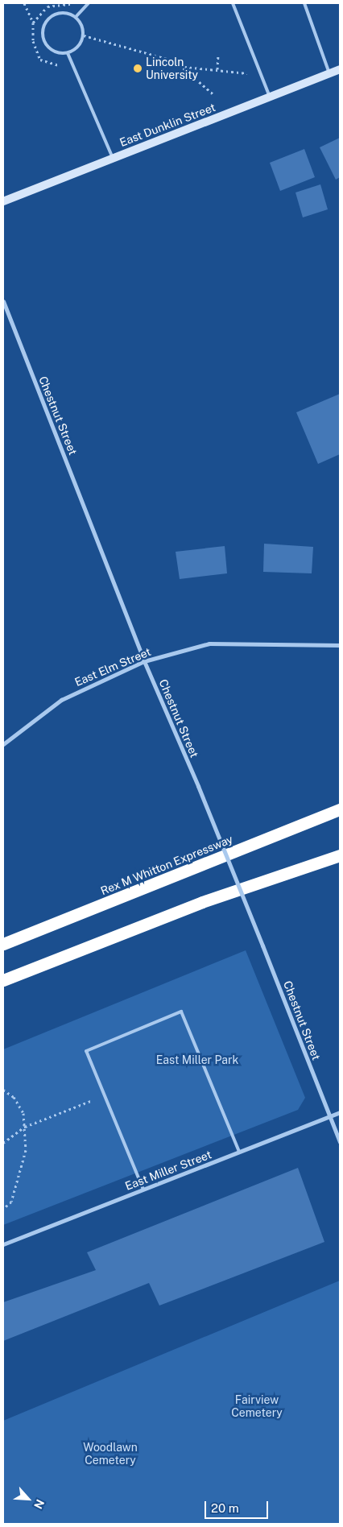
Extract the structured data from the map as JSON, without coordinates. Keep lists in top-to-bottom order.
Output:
{
  "streets": {
    "highway": ["Rex M Whitton Expressway"],
    "main road": ["East Dunklin Street"],
    "street": ["Chestnut Street", "East Elm Street", "East Miller Street"]
  },
  "crossings": [
    ["Chestnut Street", "East Elm Street"],
    ["Chestnut Street", "East Miller Street"]
  ],
  "parks": ["East Miller Park", "Fairview Cemetery", "Woodlawn Cemetery"],
  "places": ["Lincoln University"],
  "scale_bar": "20 m",
  "north": "bottom right"
}
